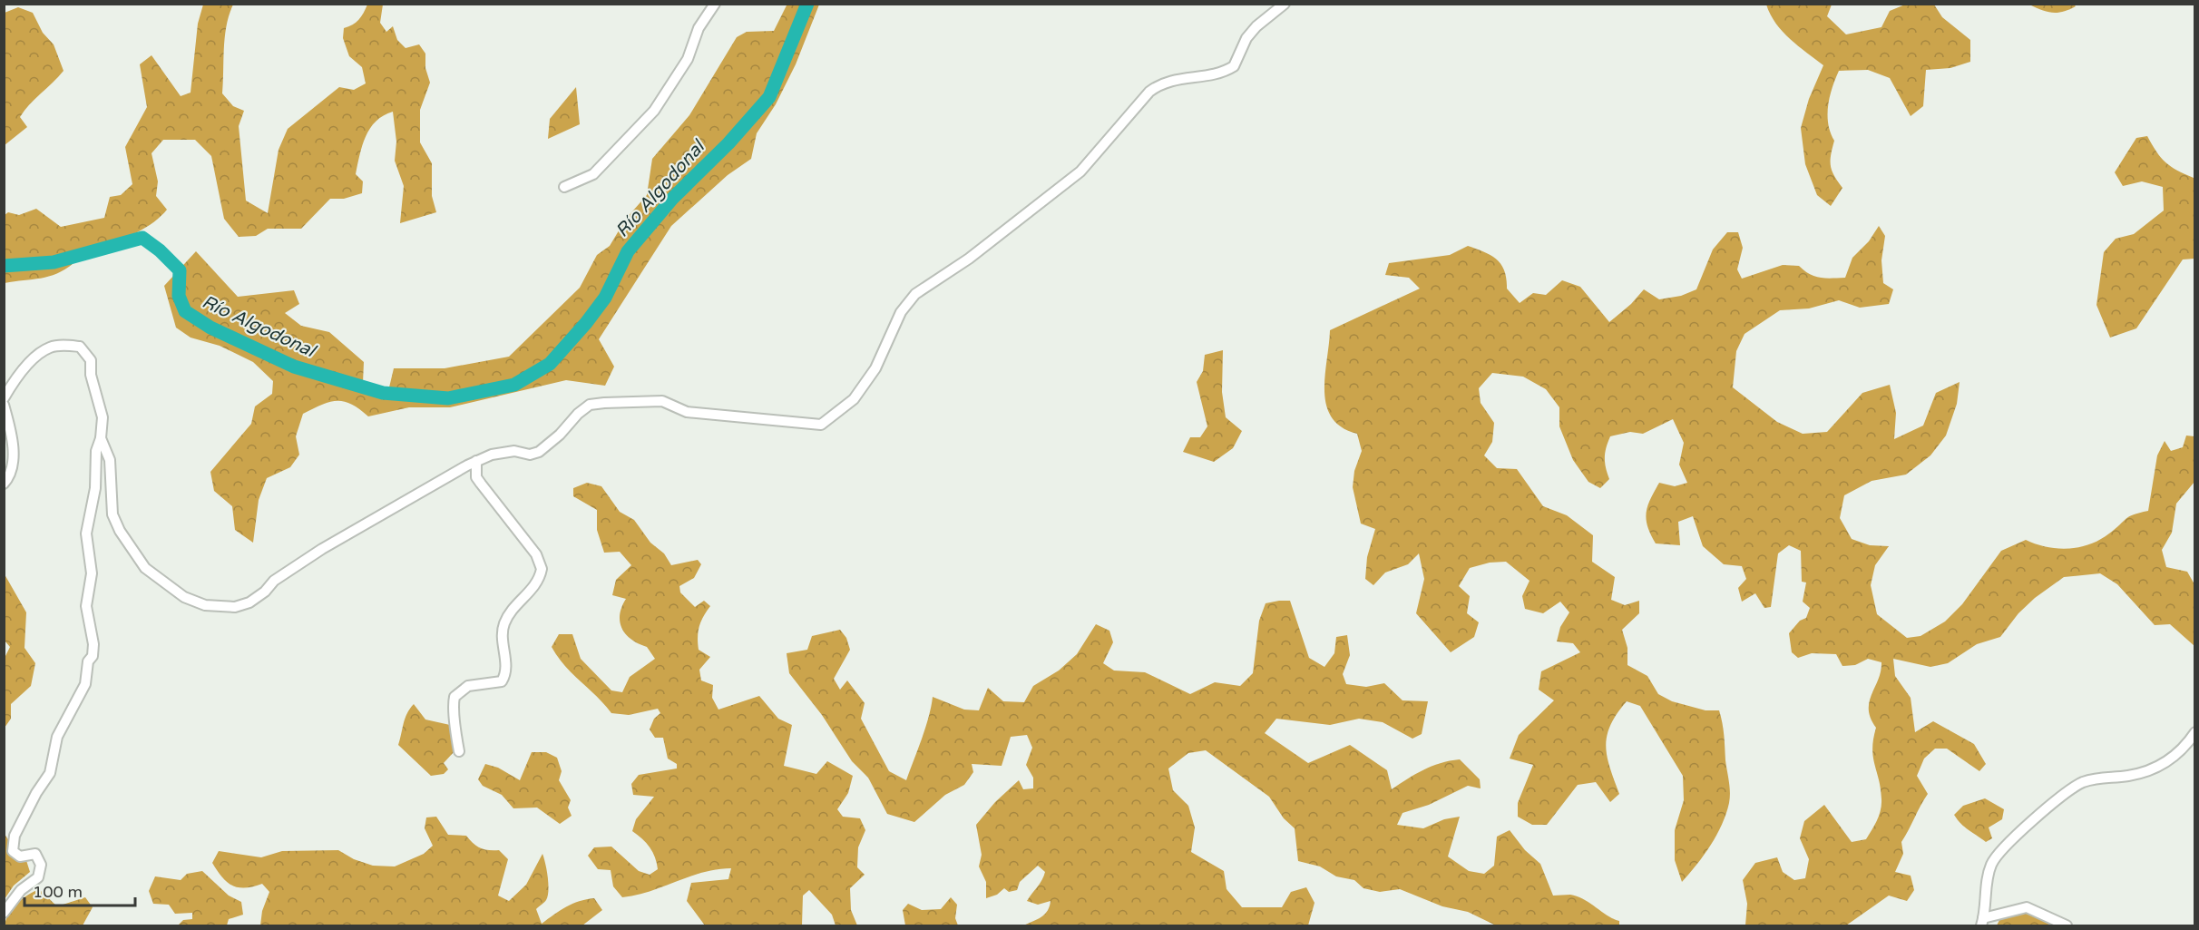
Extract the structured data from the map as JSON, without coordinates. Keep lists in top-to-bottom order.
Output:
{
  "water": ["Río Algodonal"],
  "scale_bar": "100 m"
}
